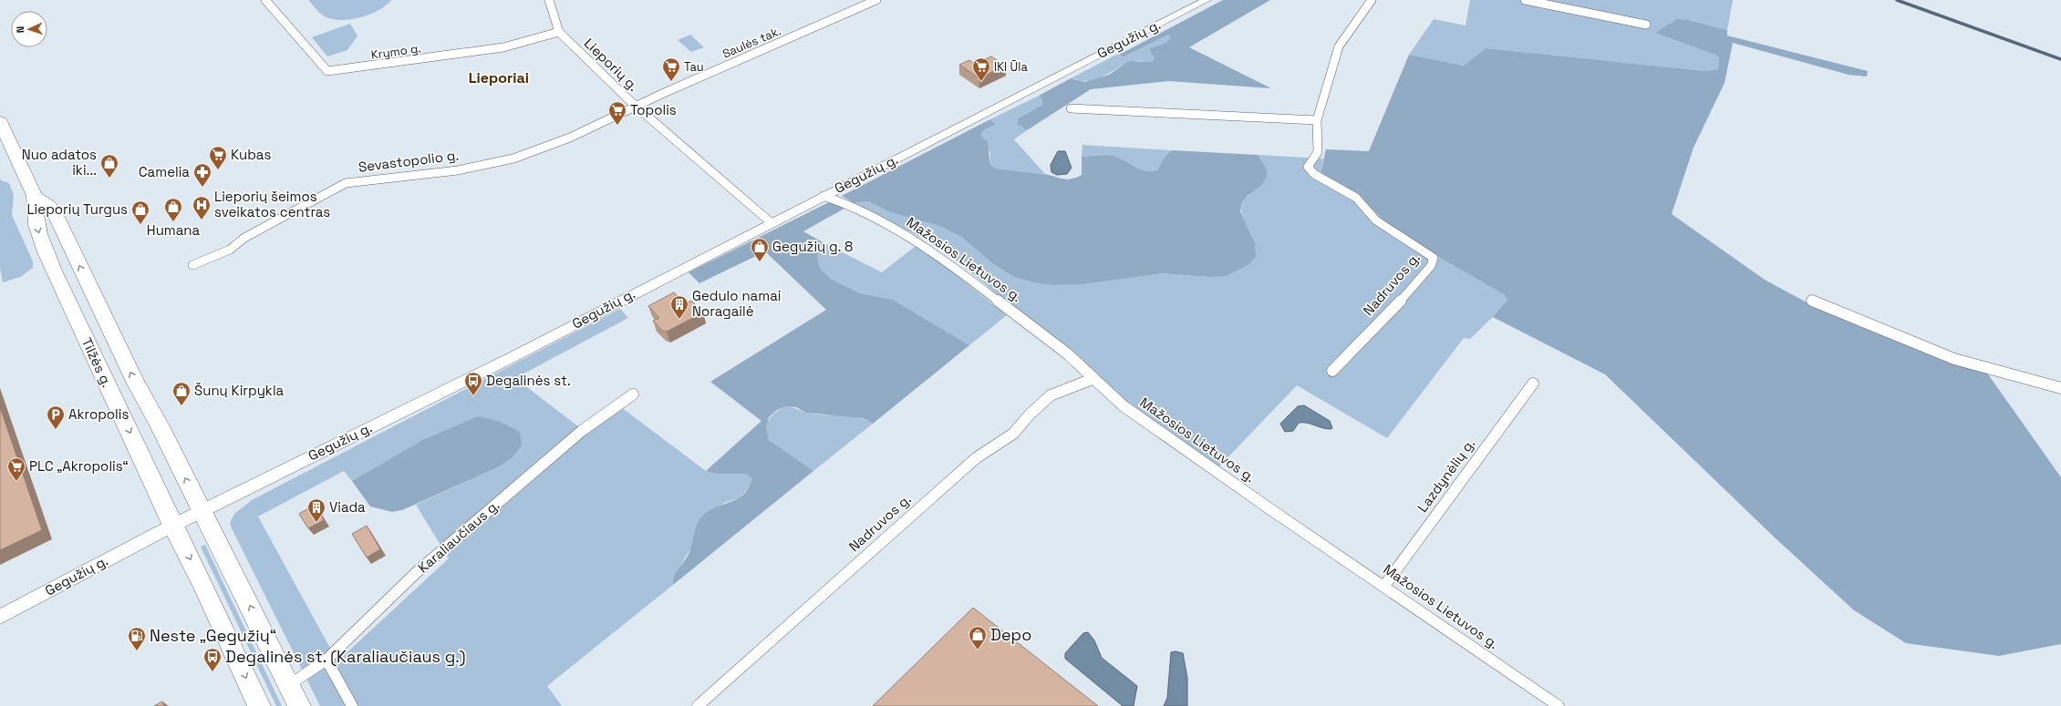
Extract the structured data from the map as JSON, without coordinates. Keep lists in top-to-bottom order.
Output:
{
  "streets": {
    "highway": ["Tilžės g."],
    "main road": ["Gegužių g."],
    "street": [
      "Saulės tak.",
      "Krymo g.",
      "Lieporių g.",
      "Sevastopolio g.",
      "Mažosios Lietuvos g.",
      "Nadruvos g.",
      "Lazdynėlių g.",
      "Karaliaučiaus g."
    ]
  },
  "crossings": [
    ["Gegužių g.", "Lieporių g."],
    ["Gegužių g.", "Mažosios Lietuvos g."],
    ["Gegužių g.", "Tilžės g."],
    ["Saulės tak.", "Lieporių g."],
    ["Saulės tak.", "Sevastopolio g."],
    ["Krymo g.", "Lieporių g."],
    ["Lieporių g.", "Sevastopolio g."],
    ["Mažosios Lietuvos g.", "Nadruvos g."],
    ["Mažosios Lietuvos g.", "Lazdynėlių g."]
  ],
  "districts": ["Lieporiai"],
  "places": {
    "supermarket": [
      "Tau",
      "IKI Ūla",
      "Topolis",
      "Kubas",
      "PLC „Akropolis“"
    ],
    "shop": [
      "Nuo adatos iki...",
      "Humana",
      "Lieporių Turgus",
      "Gegužių g. 8",
      "Šunų Kirpykla",
      "Depo"
    ],
    "pharmacy": ["Camelia"],
    "hospital": ["Lieporių šeimos sveikatos centras"],
    "building": ["Gedulo namai Noragailė", "Viada"],
    "bus stop": ["Degalinės st.", "Degalinės st. (Karaliaučiaus g.)"],
    "parking": ["Akropolis"],
    "fuel station": ["Neste „Gegužių“"]
  },
  "north": "left"
}
